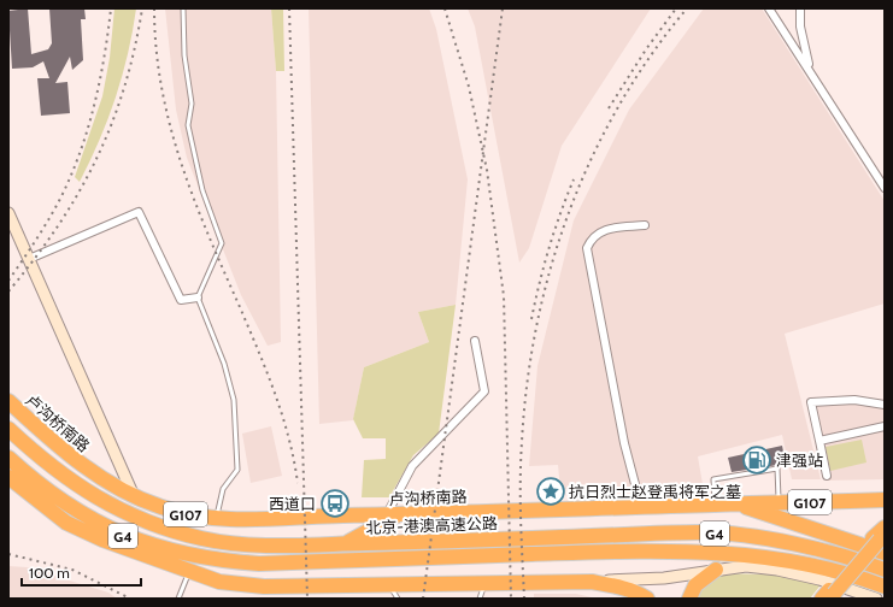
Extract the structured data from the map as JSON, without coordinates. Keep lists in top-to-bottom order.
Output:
{
  "streets": {
    "highway": [
      "卢沟桥南路",
      "G107",
      "北京-港澳高速公路",
      "G4"
    ]
  },
  "places": {
    "fuel station": ["津强站"],
    "place": ["抗日烈士赵登禹将军之墓"],
    "bus stop": ["西道口"]
  },
  "scale_bar": "100 m"
}
